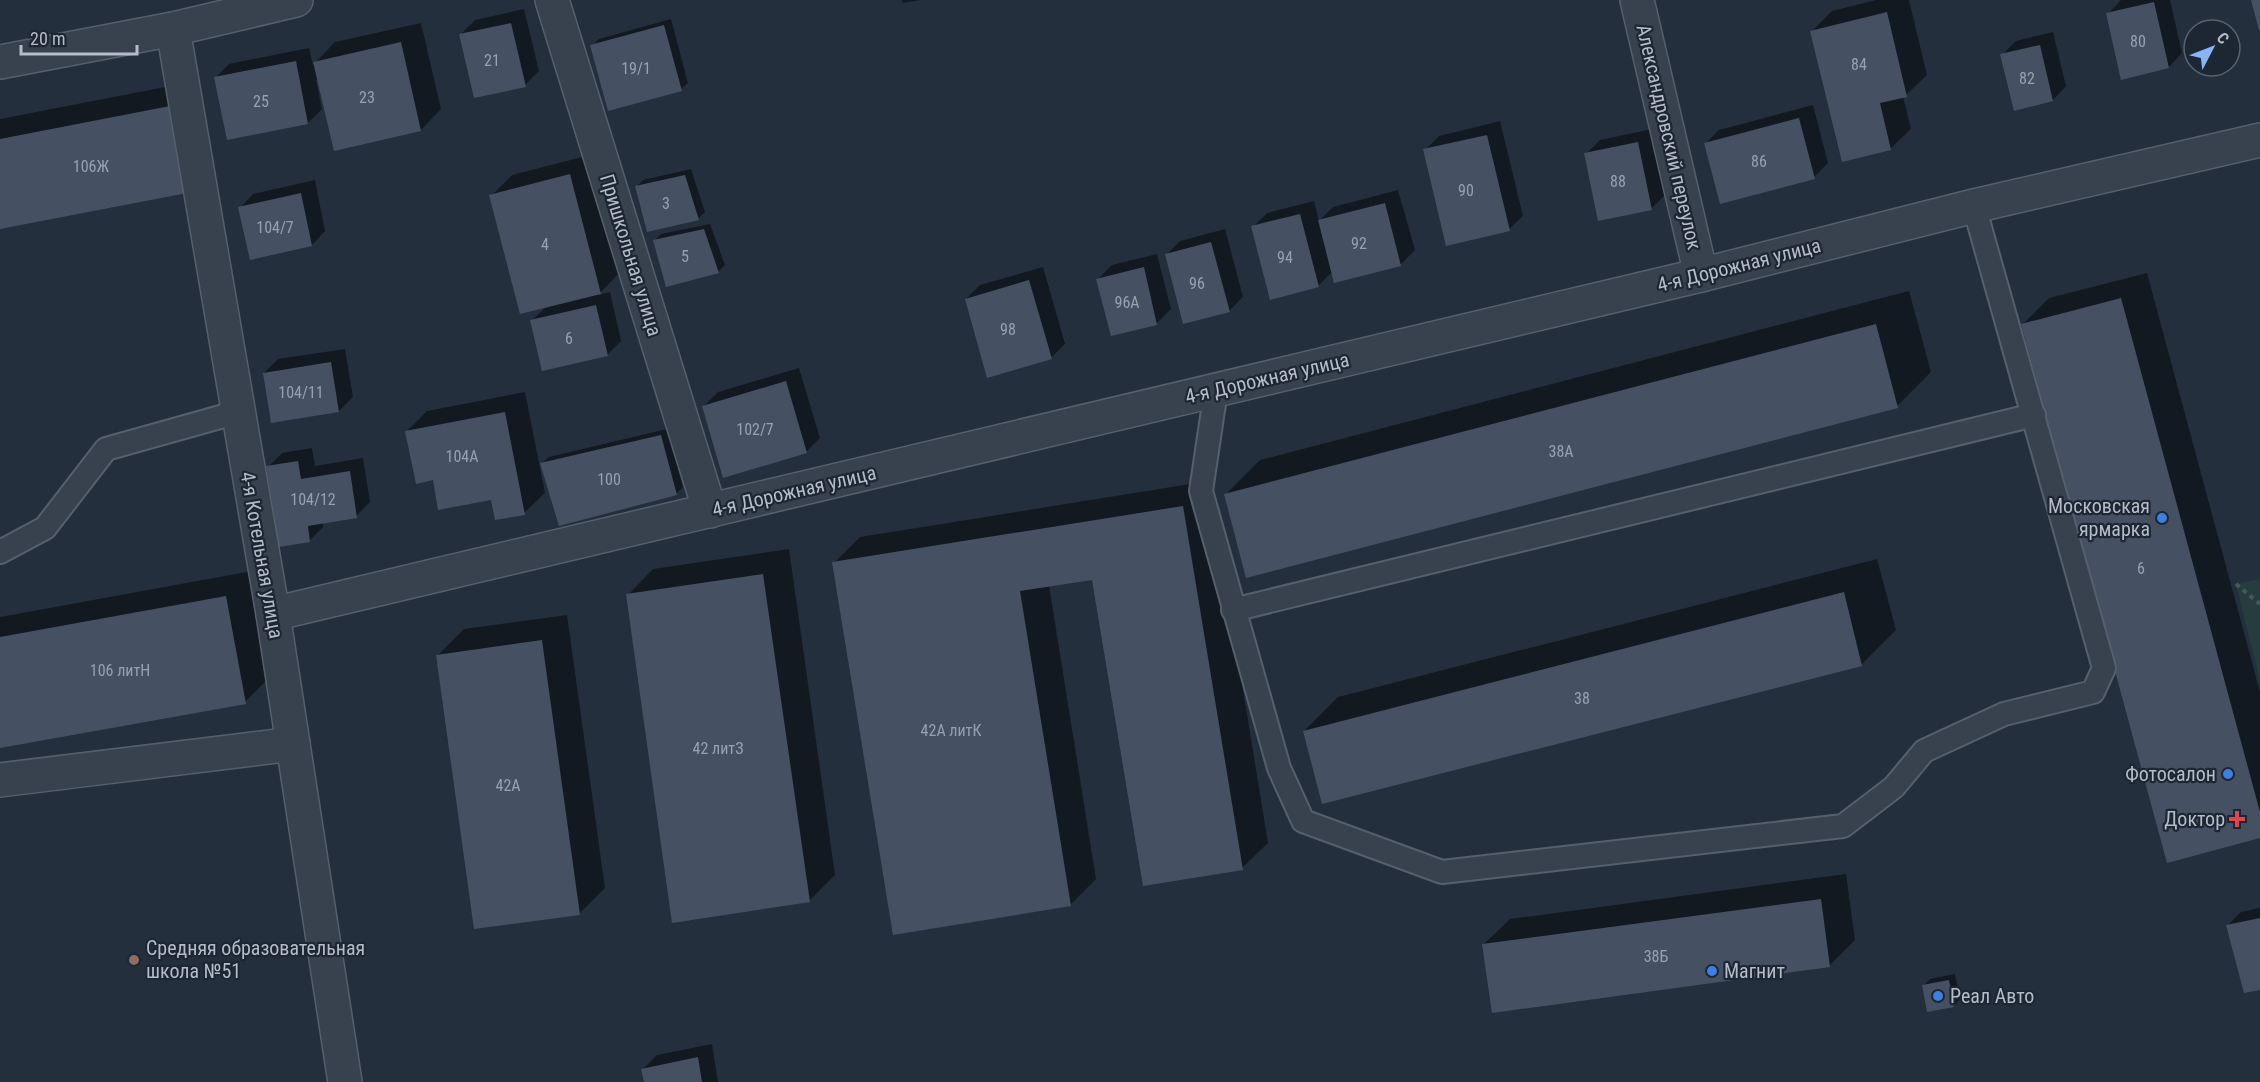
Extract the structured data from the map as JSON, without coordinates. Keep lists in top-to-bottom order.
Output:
{
  "streets": {
    "street": [
      "Александровский переулок",
      "Пришкольная улица",
      "4-я Дорожная улица",
      "4-я Котельная улица"
    ]
  },
  "crossings": [
    ["Александровский переулок", "4-я Дорожная улица"],
    ["Пришкольная улица", "4-я Дорожная улица"],
    ["4-я Дорожная улица", "4-я Котельная улица"]
  ],
  "places": {
    "other": [
      "Московская ярмарка",
      "Фотосалон",
      "Средняя образовательная школа №51",
      "Магнит",
      "Реал Авто"
    ],
    "health": ["Доктор"]
  },
  "house_numbers": [
    "80",
    "21",
    "84",
    "19/1",
    "82",
    "23",
    "25",
    "86",
    "106Ж",
    "88",
    "90",
    "3",
    "104/7",
    "92",
    "4",
    "5",
    "94",
    "96",
    "96А",
    "98",
    "6",
    "104/11",
    "102/7",
    "38А",
    "104А",
    "100",
    "104/12",
    "6",
    "106 литН",
    "38",
    "42А литК",
    "42 литЗ",
    "42А",
    "38Б"
  ],
  "scale_bar": "20 m",
  "north": "top right"
}
